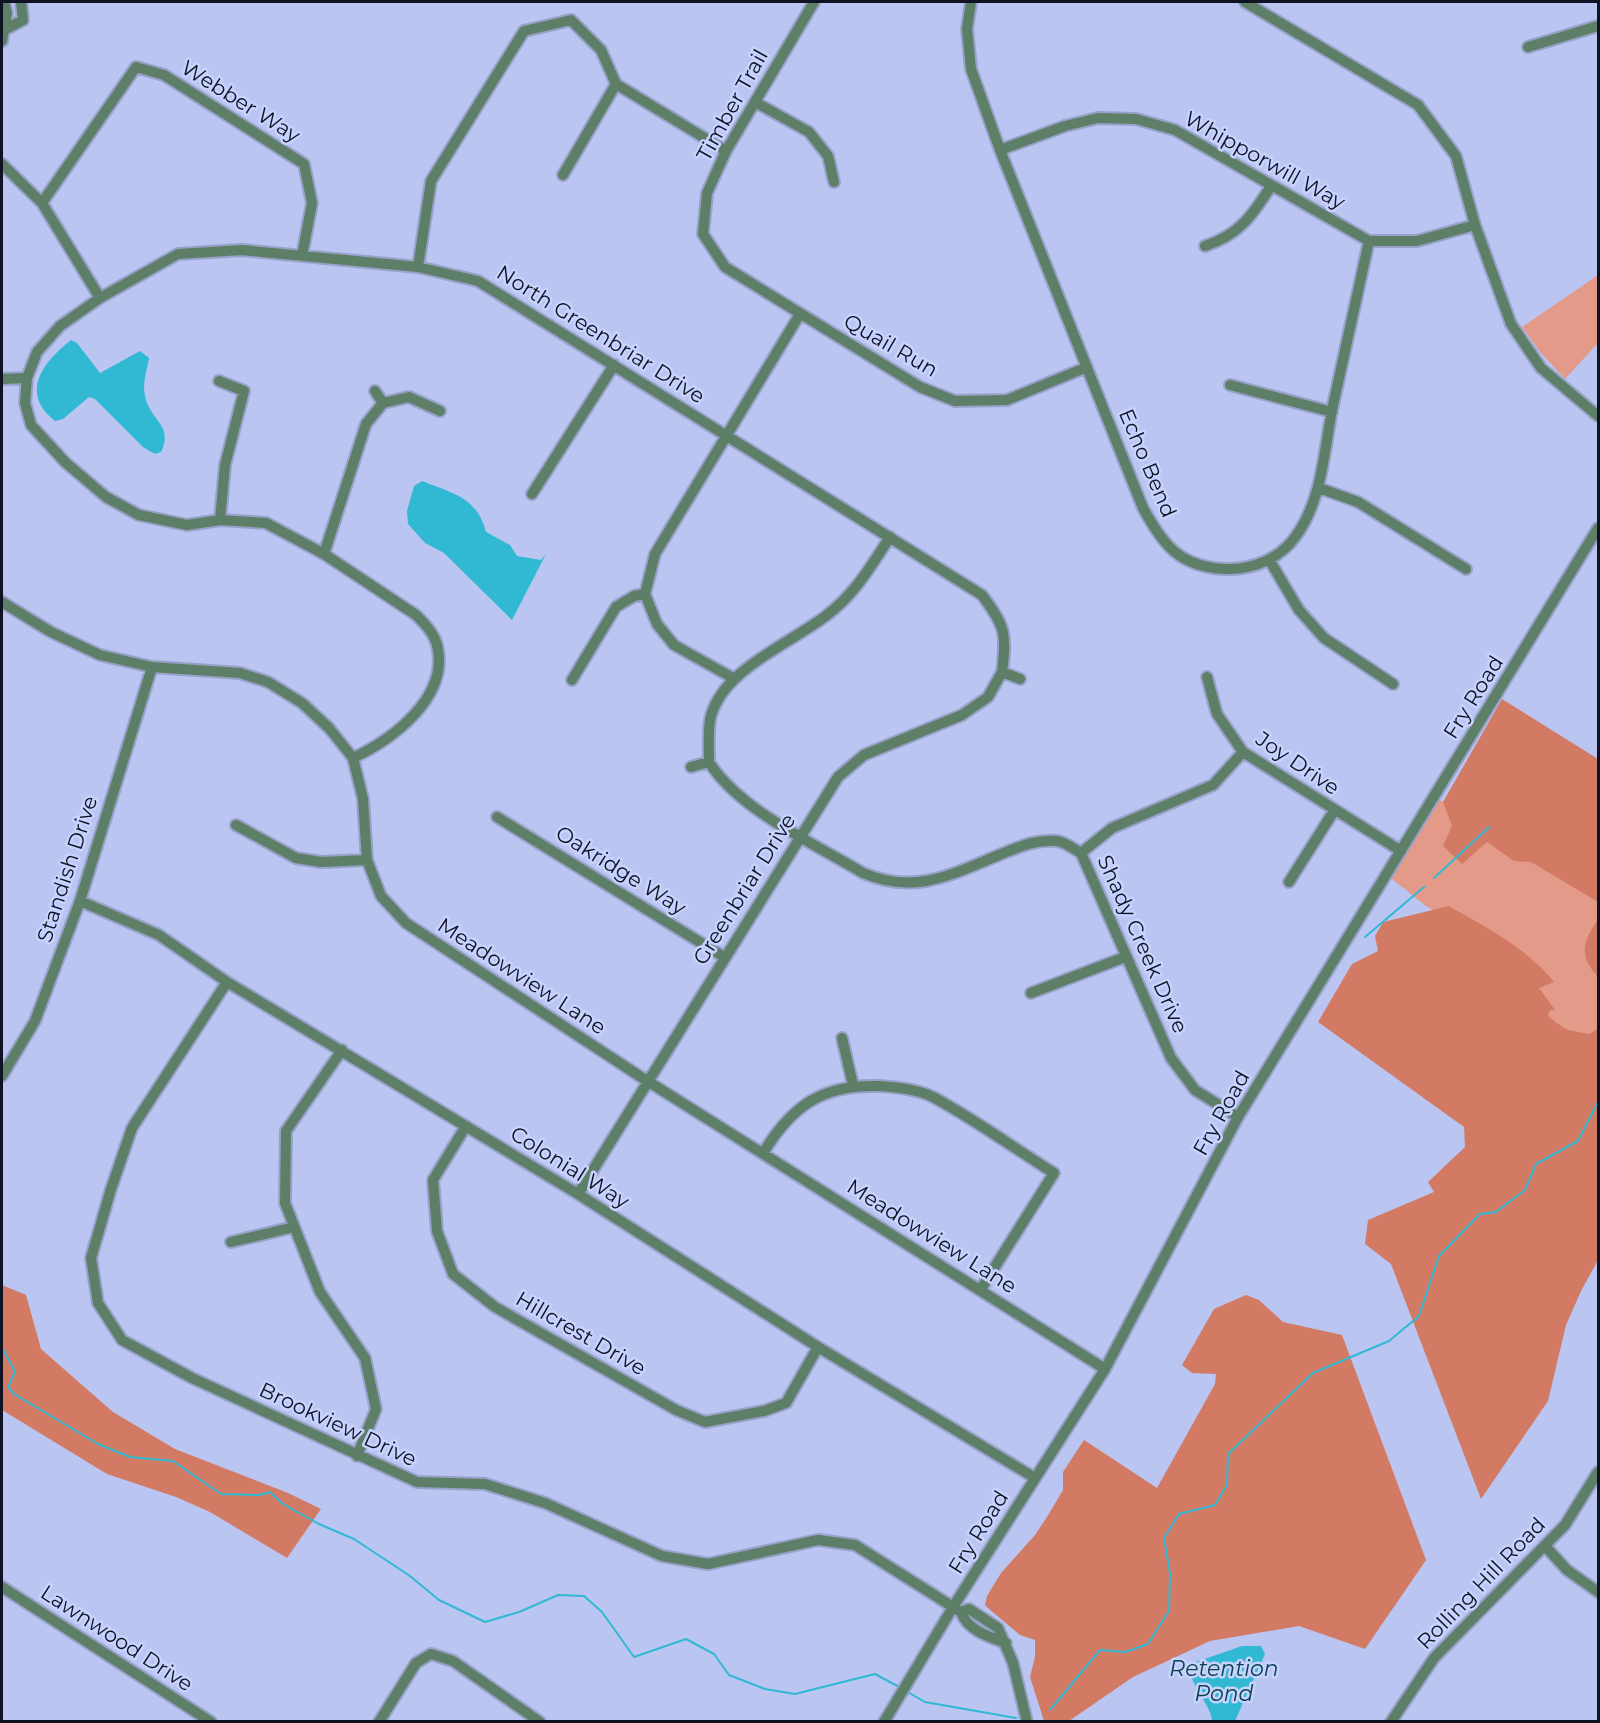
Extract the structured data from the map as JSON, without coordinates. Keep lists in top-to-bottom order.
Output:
{
  "streets": {
    "street": [
      "Webber Way",
      "Timber Trail",
      "Whipporwill Way",
      "North Greenbriar Drive",
      "Quail Run",
      "Echo Bend",
      "Fry Road",
      "Joy Drive",
      "Standish Drive",
      "Oakridge Way",
      "Greenbriar Drive",
      "Shady Creek Drive",
      "Meadowview Lane",
      "Colonial Way",
      "Hillcrest Drive",
      "Brookview Drive",
      "Rolling Hill Road",
      "Lawnwood Drive"
    ]
  },
  "crossings": [
    ["Webber Way", "North Greenbriar Drive"],
    ["Timber Trail", "Quail Run"],
    ["Whipporwill Way", "Echo Bend"],
    ["North Greenbriar Drive", "Greenbriar Drive"],
    ["Quail Run", "Echo Bend"],
    ["Fry Road", "Joy Drive"],
    ["Fry Road", "Shady Creek Drive"],
    ["Fry Road", "Meadowview Lane"],
    ["Fry Road", "Colonial Way"],
    ["Fry Road", "Brookview Drive"],
    ["Standish Drive", "Meadowview Lane"],
    ["Standish Drive", "Colonial Way"],
    ["Oakridge Way", "Greenbriar Drive"],
    ["Greenbriar Drive", "Shady Creek Drive"],
    ["Greenbriar Drive", "Meadowview Lane"],
    ["Greenbriar Drive", "Colonial Way"],
    ["Colonial Way", "Hillcrest Drive"],
    ["Colonial Way", "Brookview Drive"]
  ],
  "water": ["Retention Pond"]
}
